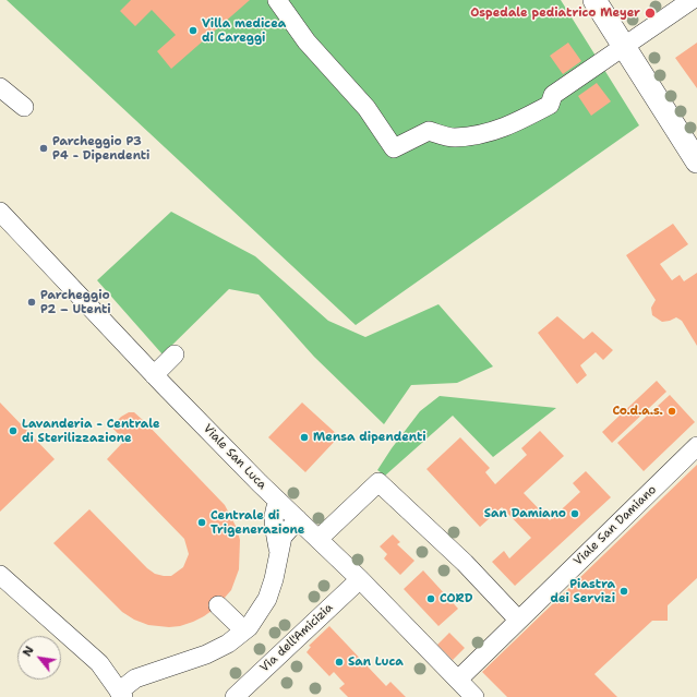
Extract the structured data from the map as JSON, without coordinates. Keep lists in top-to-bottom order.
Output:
{
  "streets": {
    "street": ["Viale San Luca", "Viale San Damiano", "Via dell'Amicizia"]
  },
  "crossings": [
    ["Viale San Luca", "Viale San Damiano"],
    ["Viale San Luca", "Via dell'Amicizia"]
  ],
  "places": [
    "Ospedale pediatrico Meyer",
    "Villa medicea di Careggi",
    "Parcheggio P3 P4 - Dipendenti",
    "Parcheggio P2 – Utenti",
    "Co.d.a.s.",
    "Lavanderia - Centrale di Sterilizzazione",
    "Mensa dipendenti",
    "San Damiano",
    "Centrale di Trigenerazione",
    "Piastra dei Servizi",
    "CORD",
    "San Luca"
  ],
  "north": "top left"
}
